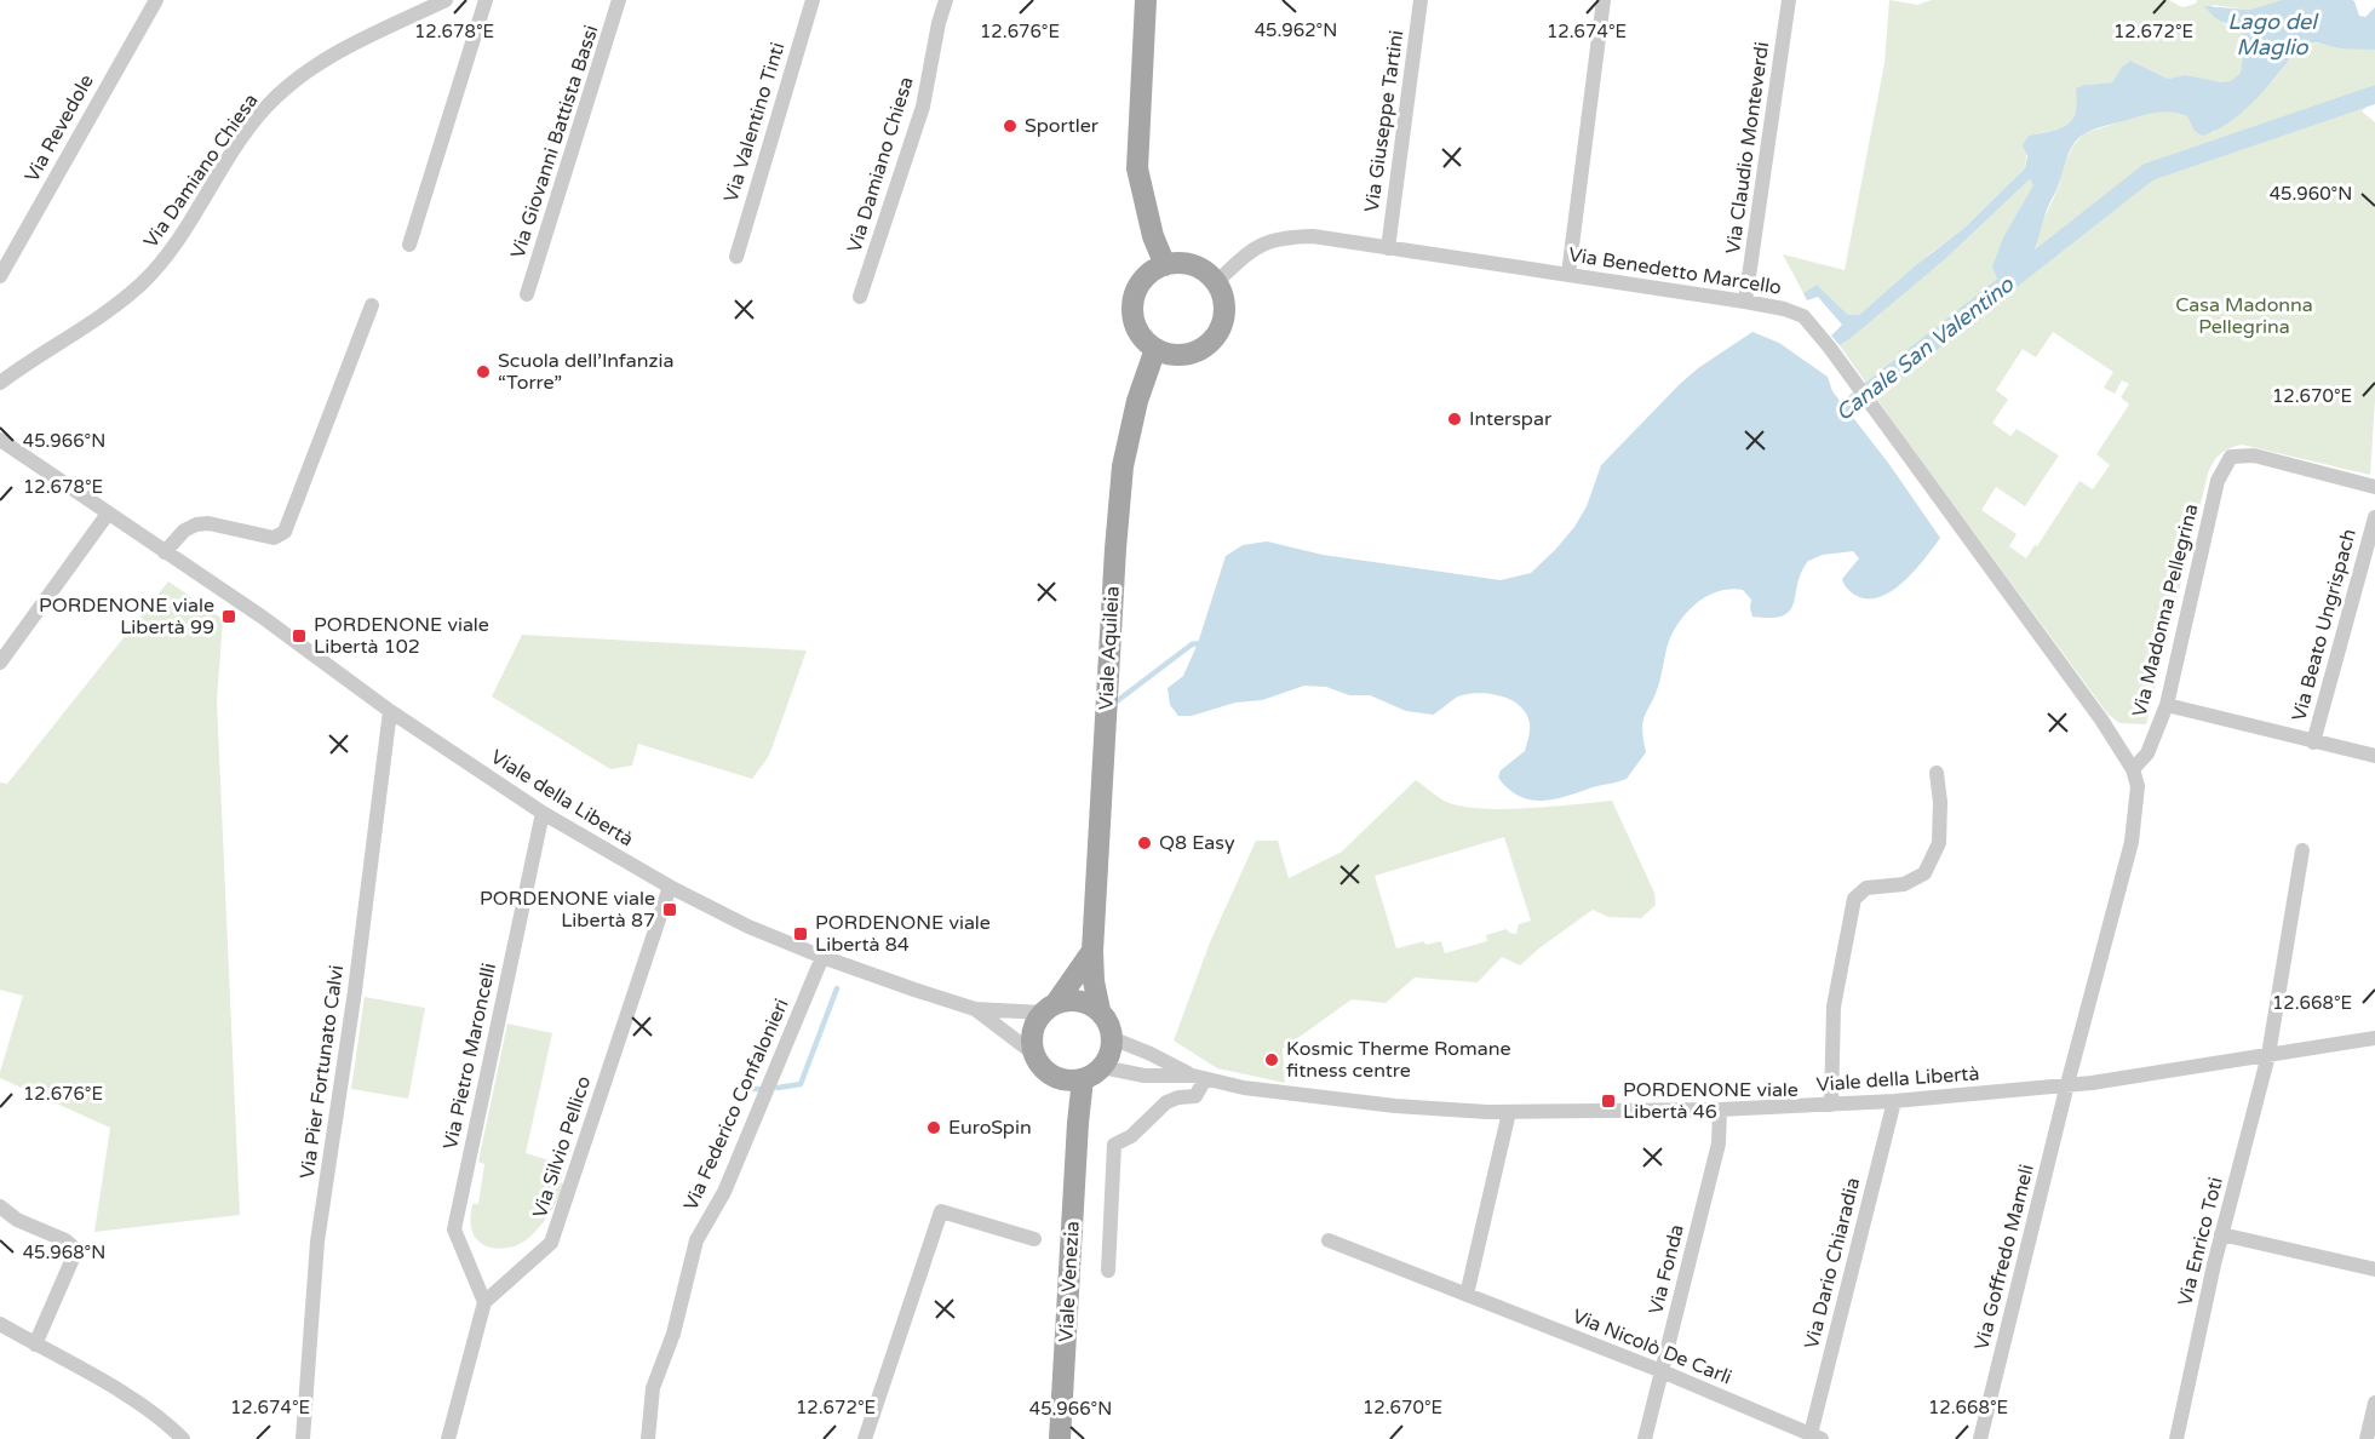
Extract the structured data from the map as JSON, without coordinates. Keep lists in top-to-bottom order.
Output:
{
  "streets": {
    "main road": ["Viale Aquileia", "Viale Venezia"],
    "street": [
      "Via Giuseppe Tartini",
      "Via Valentino Tinti",
      "Via Revedole",
      "Via Giovanni Battista Bassi",
      "Via Claudio Monteverdi",
      "Via Damiano Chiesa",
      "Via Benedetto Marcello",
      "Via Madonna Pellegrina",
      "Via Beato Ungrispach",
      "Viale della Libertà",
      "Via Pietro Maroncelli",
      "Via Pier Fortunato Calvi",
      "Via Federico Confalonieri",
      "Via Silvio Pellico",
      "Via Enrico Toti",
      "Via Goffredo Mameli",
      "Via Dario Chiaradia",
      "Via Fonda",
      "Via Nicolò De Carli"
    ]
  },
  "crossings": [
    ["Via Giuseppe Tartini", "Via Benedetto Marcello"],
    ["Via Claudio Monteverdi", "Via Benedetto Marcello"],
    ["Via Benedetto Marcello", "Via Madonna Pellegrina"],
    ["Via Benedetto Marcello", "Viale Aquileia"],
    ["Viale Aquileia", "Viale della Libertà"],
    ["Viale Aquileia", "Viale Venezia"],
    ["Viale della Libertà", "Via Pietro Maroncelli"],
    ["Viale della Libertà", "Via Pier Fortunato Calvi"],
    ["Viale della Libertà", "Via Federico Confalonieri"],
    ["Viale della Libertà", "Via Silvio Pellico"],
    ["Viale della Libertà", "Via Enrico Toti"],
    ["Viale della Libertà", "Via Goffredo Mameli"],
    ["Viale della Libertà", "Via Dario Chiaradia"],
    ["Viale della Libertà", "Via Fonda"],
    ["Viale della Libertà", "Viale Venezia"],
    ["Via Pietro Maroncelli", "Via Silvio Pellico"],
    ["Via Dario Chiaradia", "Via Nicolò De Carli"],
    ["Via Fonda", "Via Nicolò De Carli"]
  ],
  "water": ["Lago del Maglio", "Canale San Valentino"],
  "parks": ["Casa Madonna Pellegrina"],
  "places": {
    "other": [
      "Sportler",
      "Scuola dell’Infanzia “Torre”",
      "Interspar",
      "Q8 Easy",
      "Kosmic Therme Romane fitness centre",
      "EuroSpin"
    ],
    "transit": [
      "PORDENONE viale Libertà 99",
      "PORDENONE viale Libertà 102",
      "PORDENONE viale Libertà 87",
      "PORDENONE viale Libertà 84",
      "PORDENONE viale Libertà 46"
    ]
  },
  "coordinates": [
    "45.962°N",
    "12.674°E",
    "12.672°E",
    "12.678°E",
    "12.676°E",
    "45.960°N",
    "12.670°E",
    "45.966°N",
    "12.668°E",
    "45.968°N"
  ]
}
